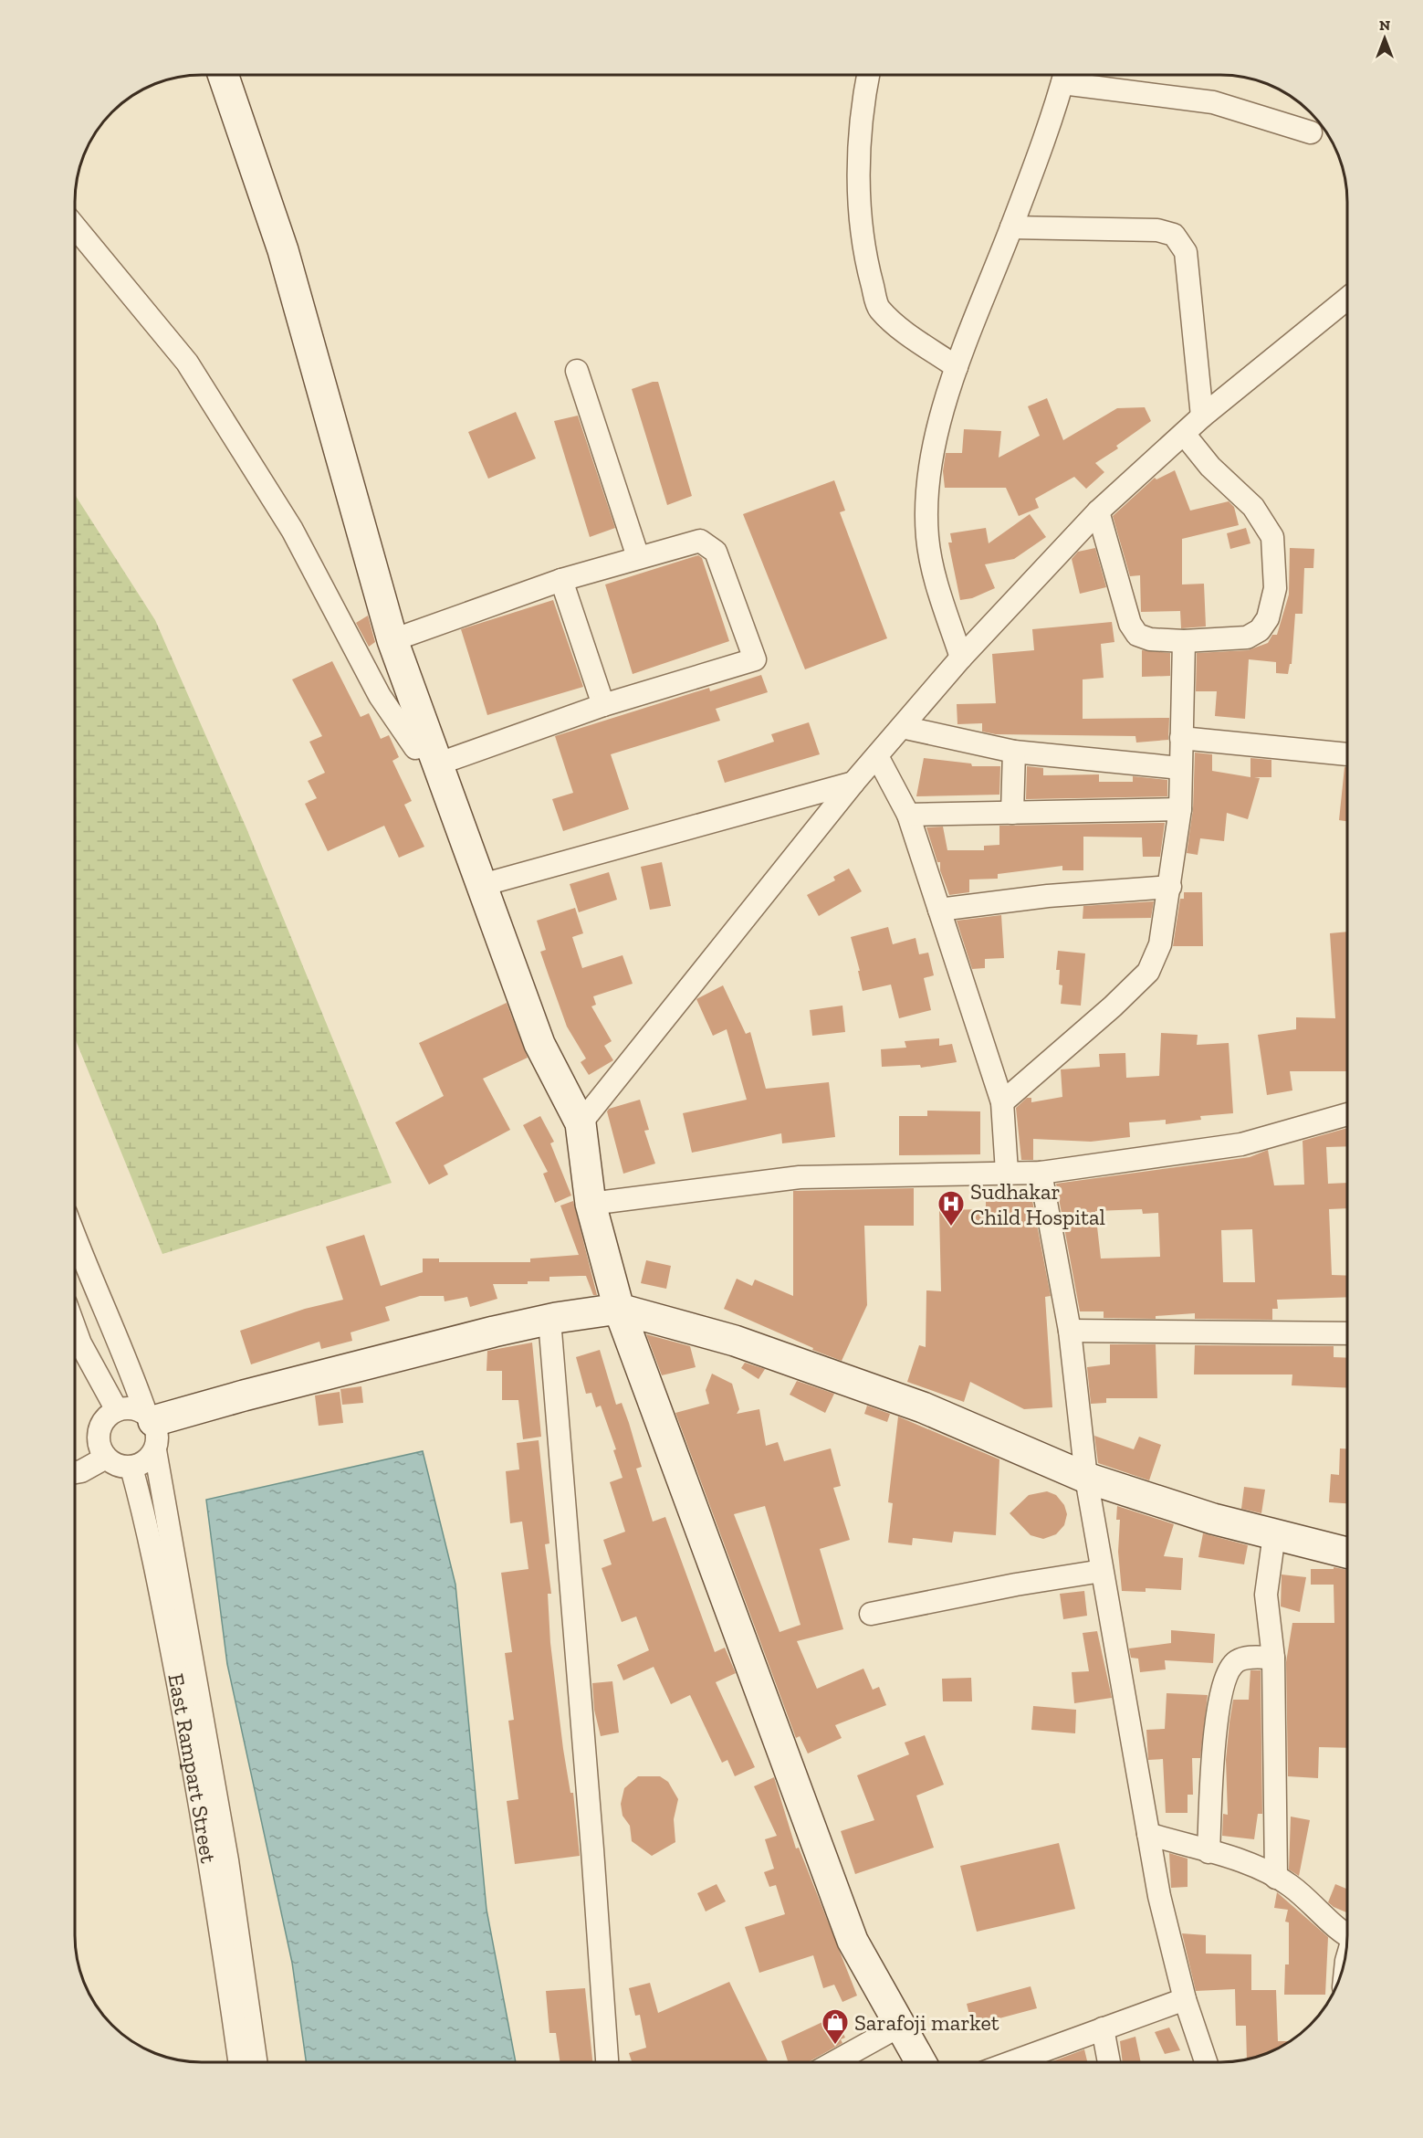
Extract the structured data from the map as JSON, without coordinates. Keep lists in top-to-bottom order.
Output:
{
  "streets": {
    "street": ["East Rampart Street"]
  },
  "places": {
    "hospital": ["Sudhakar Child Hospital"],
    "shop": ["Sarafoji market"]
  },
  "north": "top"
}
